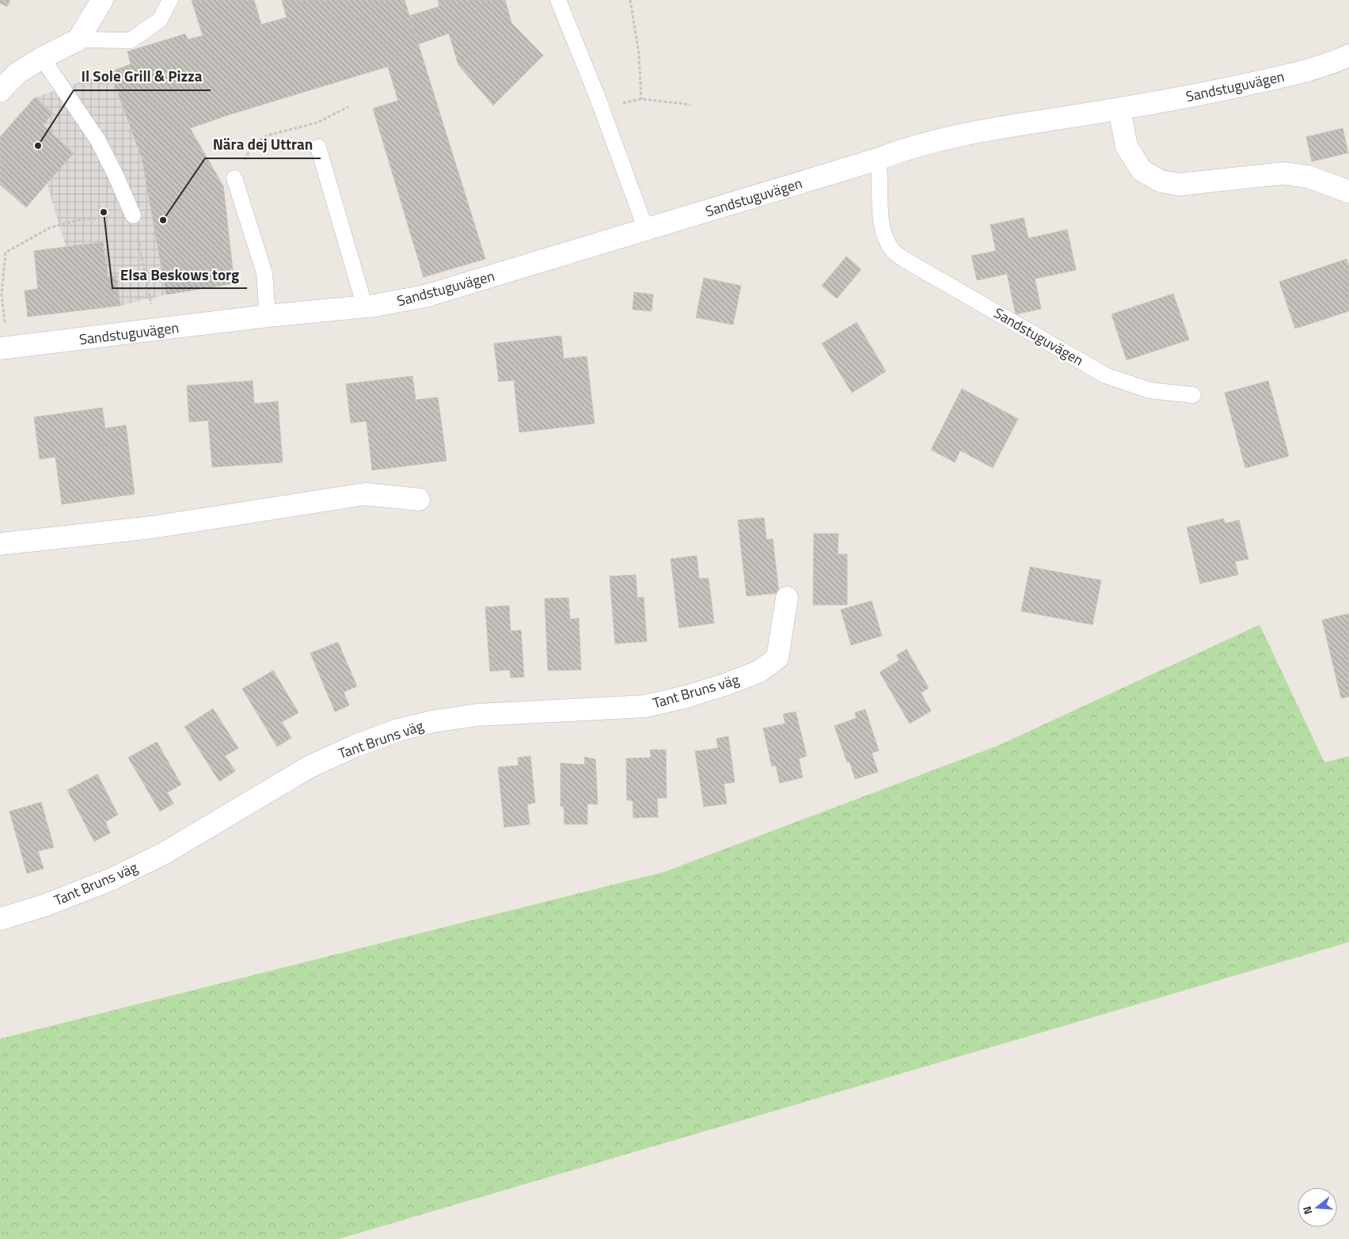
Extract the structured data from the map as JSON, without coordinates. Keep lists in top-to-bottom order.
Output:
{
  "streets": {
    "street": ["Sandstuguvägen", "Tant Bruns väg"]
  },
  "places": ["Il Sole Grill & Pizza", "Elsa Beskows torg", "Nära dej Uttran"],
  "north": "left"
}
